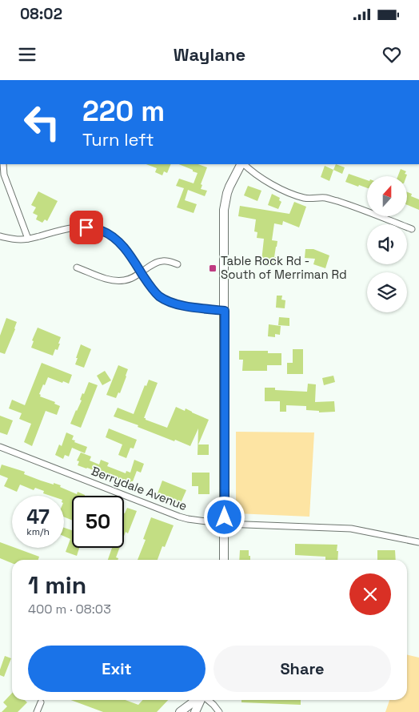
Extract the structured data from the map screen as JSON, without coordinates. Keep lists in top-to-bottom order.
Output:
{
  "streets": {
    "street": ["Berrydale Avenue"]
  },
  "places": {
    "transit": ["Table Rock Rd - South of Merriman Rd"]
  },
  "north": "top",
  "page": {
    "status": "08:02",
    "header": "Waylane",
    "turn": ["220 m", "Turn left"],
    "speed": "47 km/h",
    "limit": "50",
    "heading": ["1 min", "400 m · 08:03"],
    "buttons": ["Exit", "Share"]
  }
}
